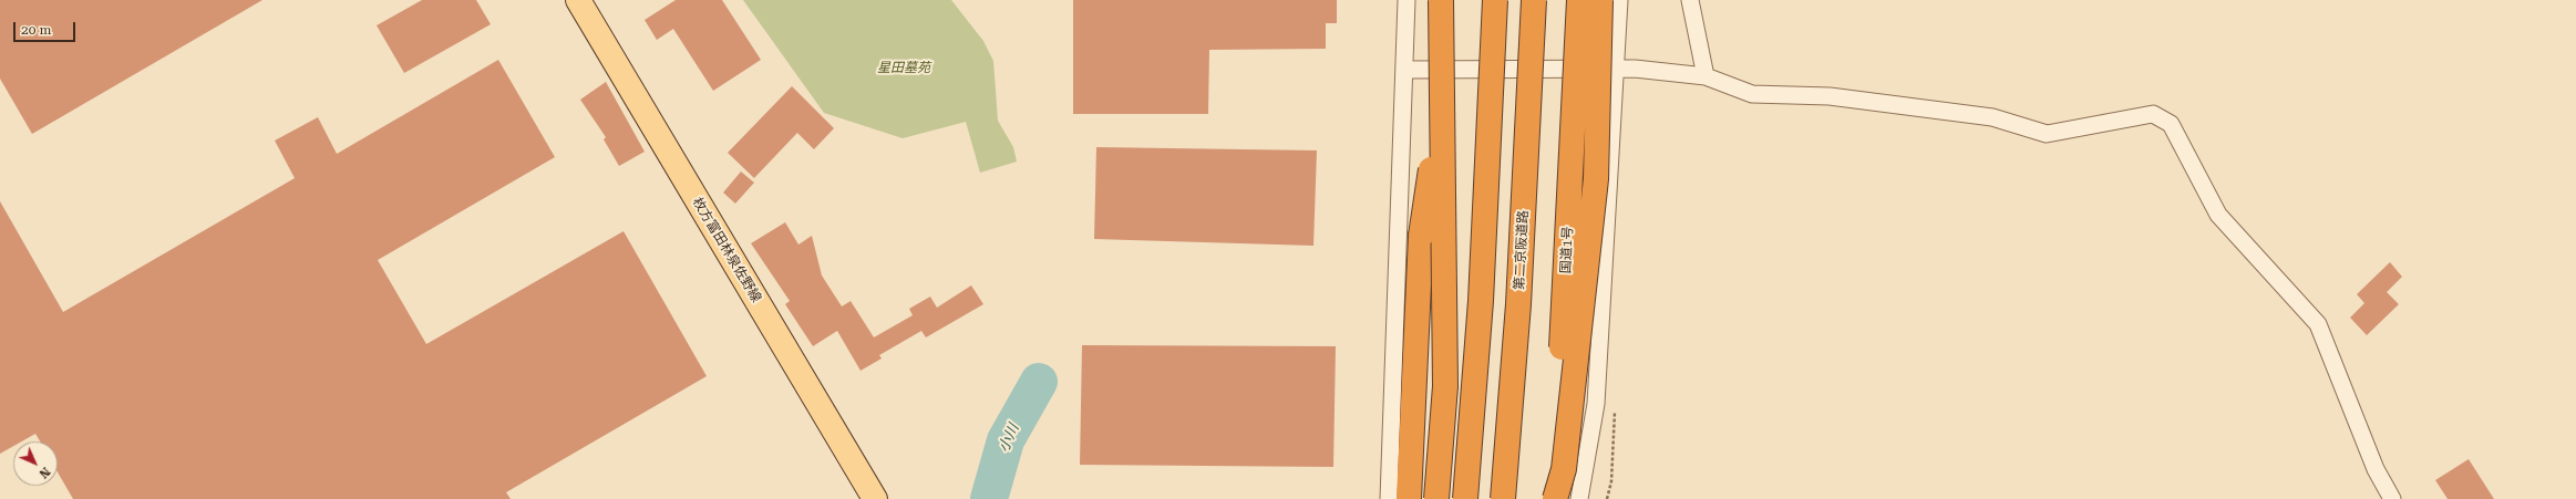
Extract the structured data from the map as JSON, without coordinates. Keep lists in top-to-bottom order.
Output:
{
  "streets": {
    "highway": ["第二京阪道路", "国道1号"],
    "main road": ["枚方富田林泉佐野線"]
  },
  "water": ["小川"],
  "parks": ["星田墓苑"],
  "scale_bar": "20 m",
  "north": "bottom right"
}
